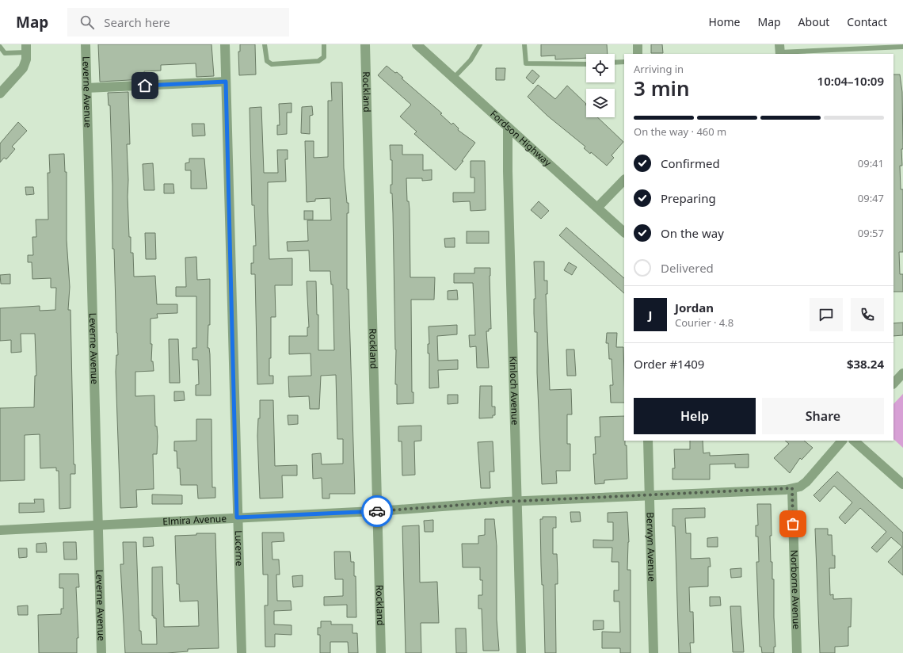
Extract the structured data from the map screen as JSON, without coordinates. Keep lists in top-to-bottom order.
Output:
{
  "streets": {
    "street": [
      "Leverne Avenue",
      "Rockland",
      "Fordson Highway",
      "Kinloch Avenue",
      "Elmira Avenue",
      "Berwyn Avenue",
      "Lucerne",
      "Norborne Avenue"
    ]
  },
  "crossings": [
    ["Leverne Avenue", "Elmira Avenue"],
    ["Rockland", "Elmira Avenue"],
    ["Fordson Highway", "Kinloch Avenue"],
    ["Kinloch Avenue", "Elmira Avenue"],
    ["Elmira Avenue", "Berwyn Avenue"],
    ["Elmira Avenue", "Lucerne"],
    ["Elmira Avenue", "Norborne Avenue"]
  ],
  "page": {
    "header": "Map",
    "search": "Search here",
    "nav": [
      "Home",
      "Map",
      "About",
      "Contact"
    ],
    "heading": ["3 min", "Arriving in", "10:04–10:09"],
    "panel": [
      "Jordan",
      "Courier · 4.8",
      "Order #1409",
      "$38.24"
    ],
    "bar": "On the way · 460 m",
    "list": [
      ["Confirmed", "09:41"],
      ["Preparing", "09:47"],
      ["On the way", "09:57"],
      "Delivered"
    ],
    "round": "J",
    "buttons": ["Help", "Share"]
  }
}
